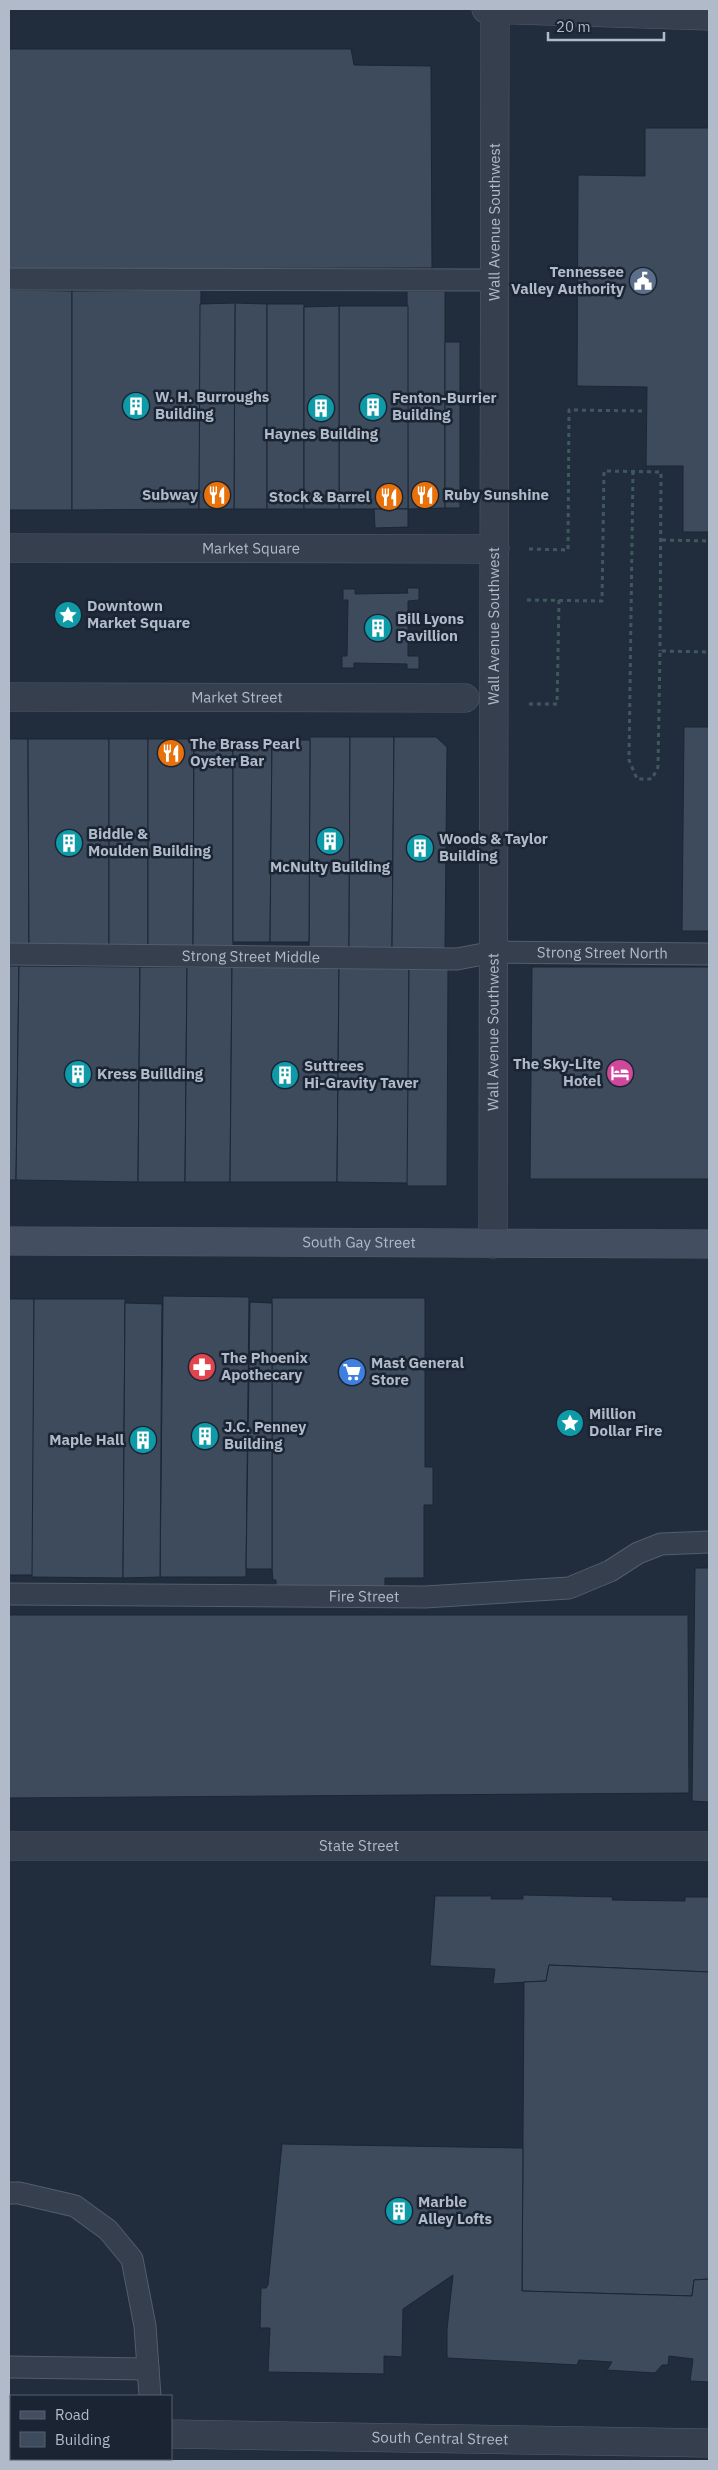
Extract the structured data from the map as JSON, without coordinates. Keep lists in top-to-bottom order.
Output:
{
  "streets": {
    "main road": ["South Gay Street"],
    "street": [
      "Wall Avenue Southwest",
      "Market Square",
      "Market Street",
      "State Street",
      "South Central Street"
    ],
    "lane": ["Strong Street North", "Strong Street Middle", "Fire Street"]
  },
  "crossings": [
    ["Wall Avenue Southwest", "Market Square"],
    ["Wall Avenue Southwest", "Strong Street North"],
    ["Wall Avenue Southwest", "Strong Street Middle"],
    ["Wall Avenue Southwest", "South Gay Street"],
    ["Strong Street North", "Strong Street Middle"]
  ],
  "places": {
    "public building": ["Tennessee Valley Authority"],
    "building": [
      "W. H. Burroughs Building",
      "Fenton-Burrier Building",
      "Haynes Building",
      "Bill Lyons Pavillion",
      "McNulty Building",
      "Biddle & Moulden Building",
      "Woods & Taylor Building",
      "Kress Buillding",
      "Suttrees Hi-Gravity Taver",
      "J.C. Penney Building",
      "Maple Hall",
      "Marble Alley Lofts"
    ],
    "restaurant": [
      "Subway",
      "Ruby Sunshine",
      "Stock & Barrel",
      "The Brass Pearl Oyster Bar"
    ],
    "place": ["Downtown Market Square", "Million Dollar Fire"],
    "hotel": ["The Sky-Lite Hotel"],
    "pharmacy": ["The Phoenix Apothecary"],
    "supermarket": ["Mast General Store"]
  },
  "legend": ["Road", "Building"],
  "scale_bar": "20 m"
}
